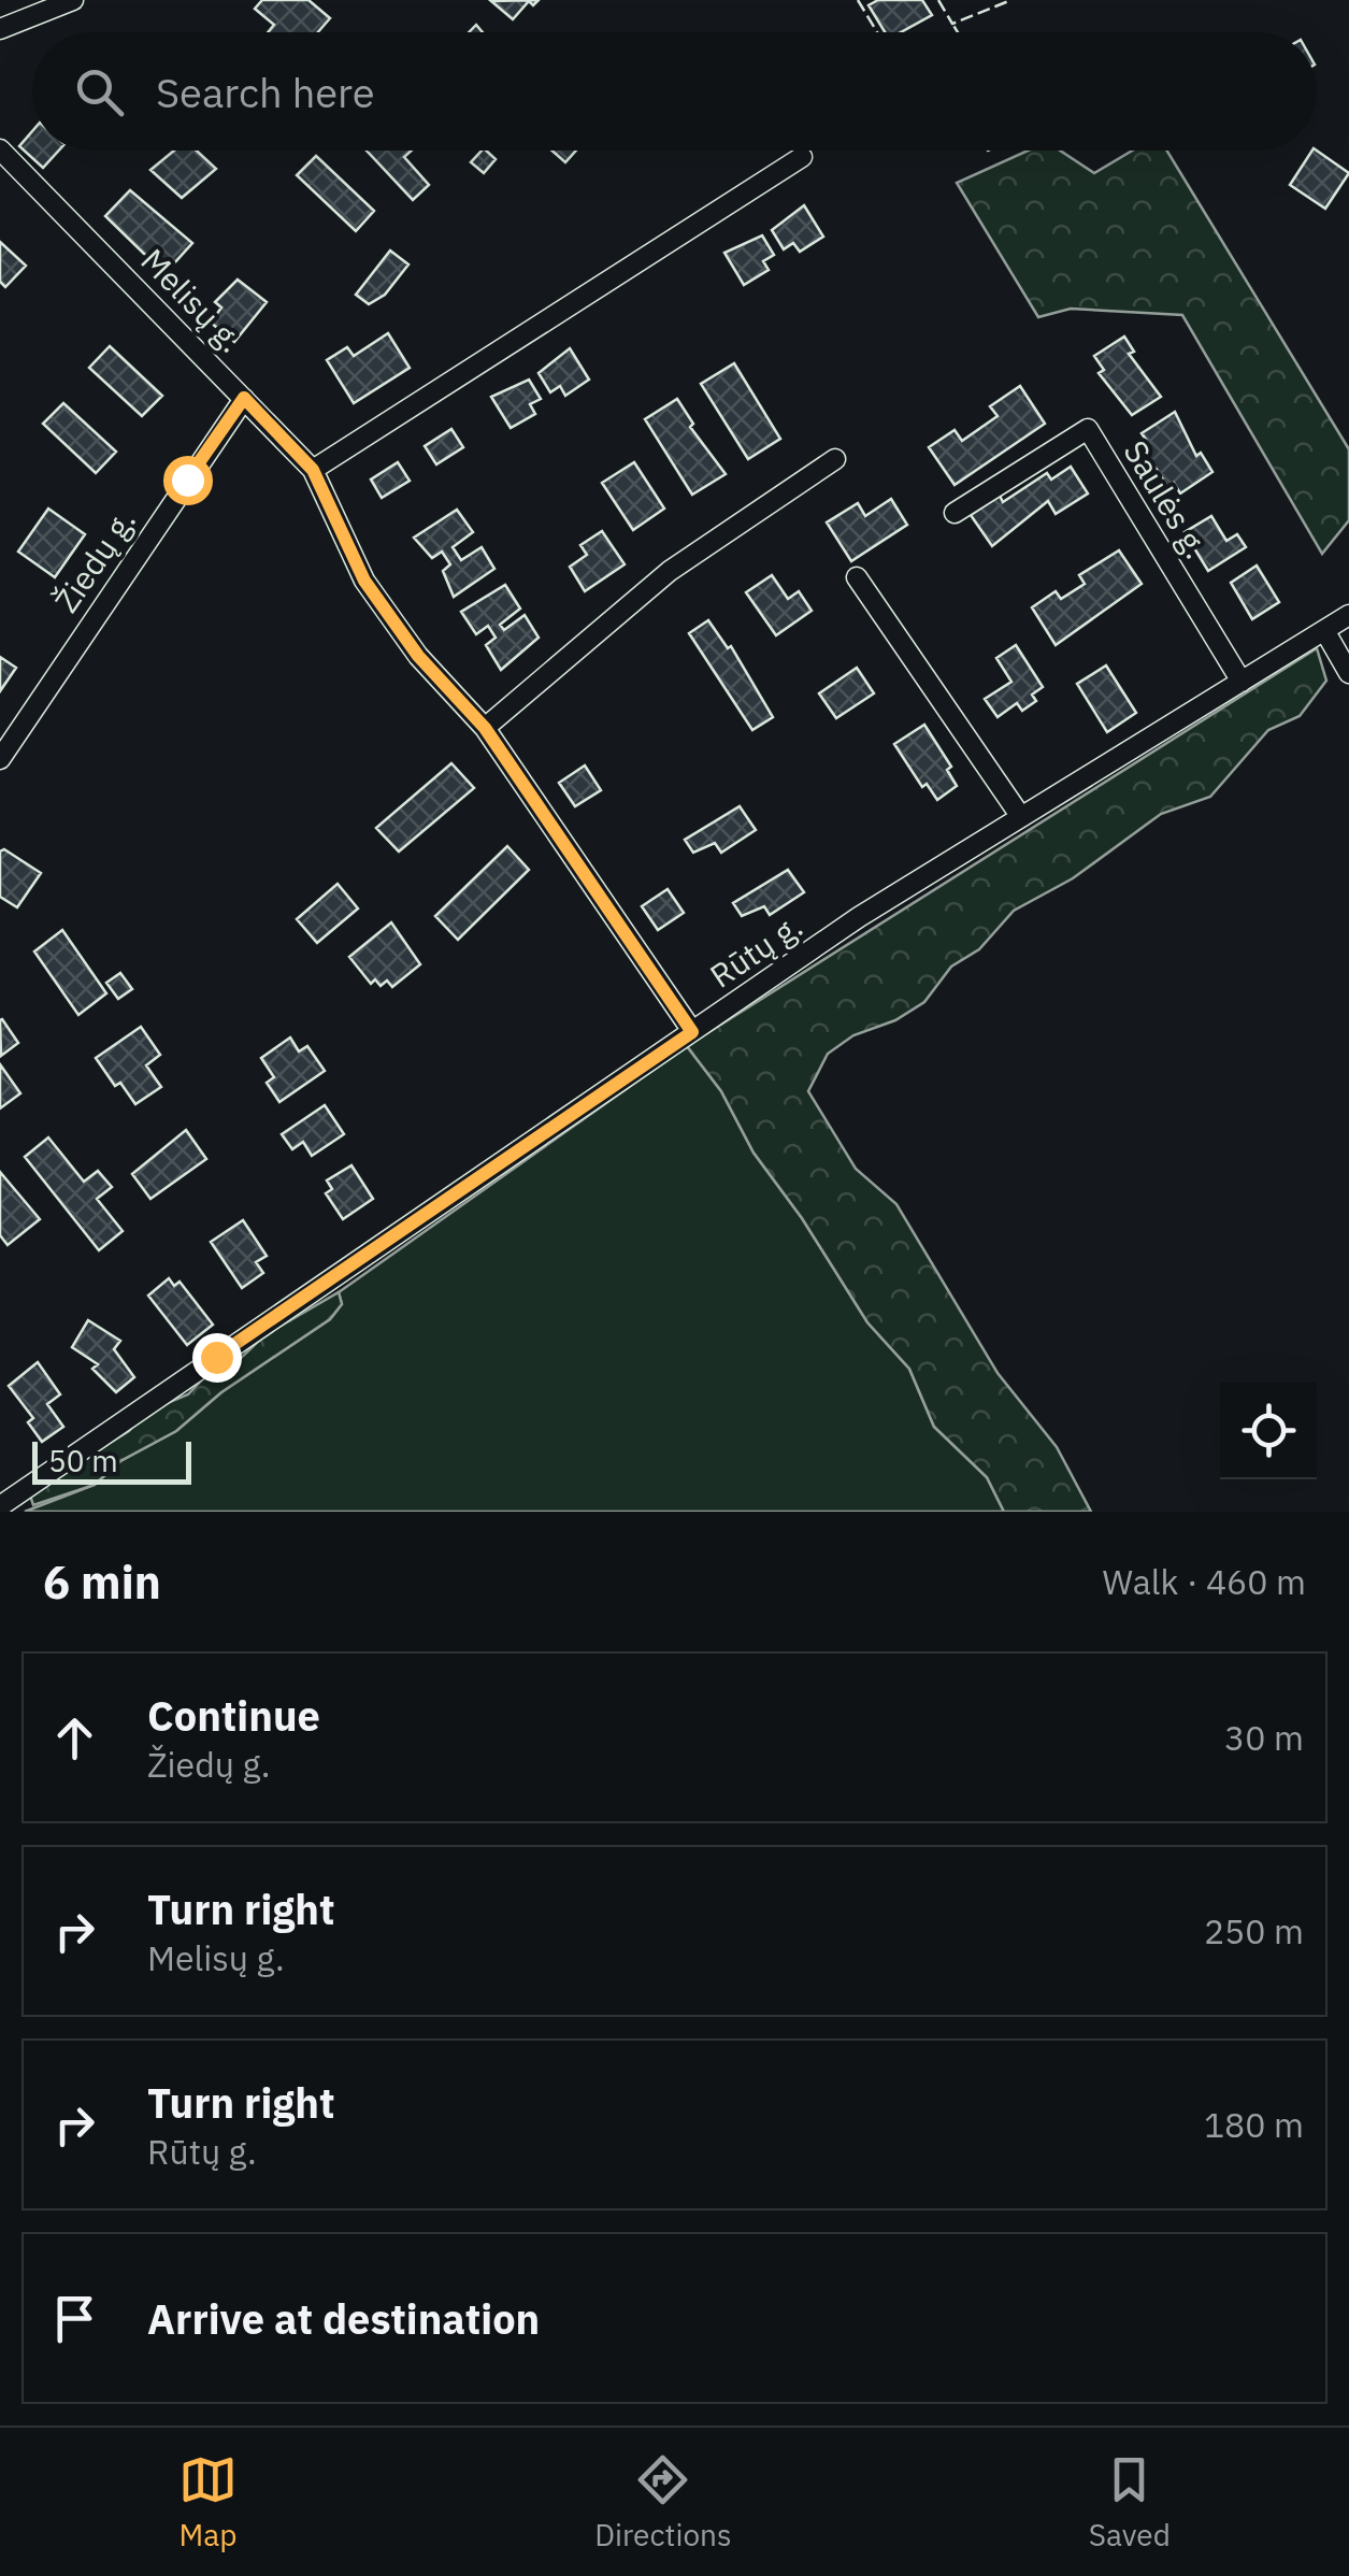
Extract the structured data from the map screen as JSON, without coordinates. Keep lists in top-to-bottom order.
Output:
{
  "streets": {
    "street": [
      "Melisų g.",
      "Saulės g.",
      "Žiedų g.",
      "Rūtų g."
    ]
  },
  "crossings": [
    ["Melisų g.", "Žiedų g."],
    ["Melisų g.", "Rūtų g."],
    ["Saulės g.", "Rūtų g."]
  ],
  "scale_bar": "50 m",
  "page": {
    "search": "Search here",
    "scale": "50 m",
    "heading": ["6 min", "Walk · 460 m"],
    "list": [
      ["Continue", "Žiedų g.", "30 m"],
      ["Turn right", "Melisų g.", "250 m"],
      ["Turn right", "Rūtų g.", "180 m"],
      "Arrive at destination"
    ],
    "nav": ["Map", "Directions", "Saved"]
  }
}
